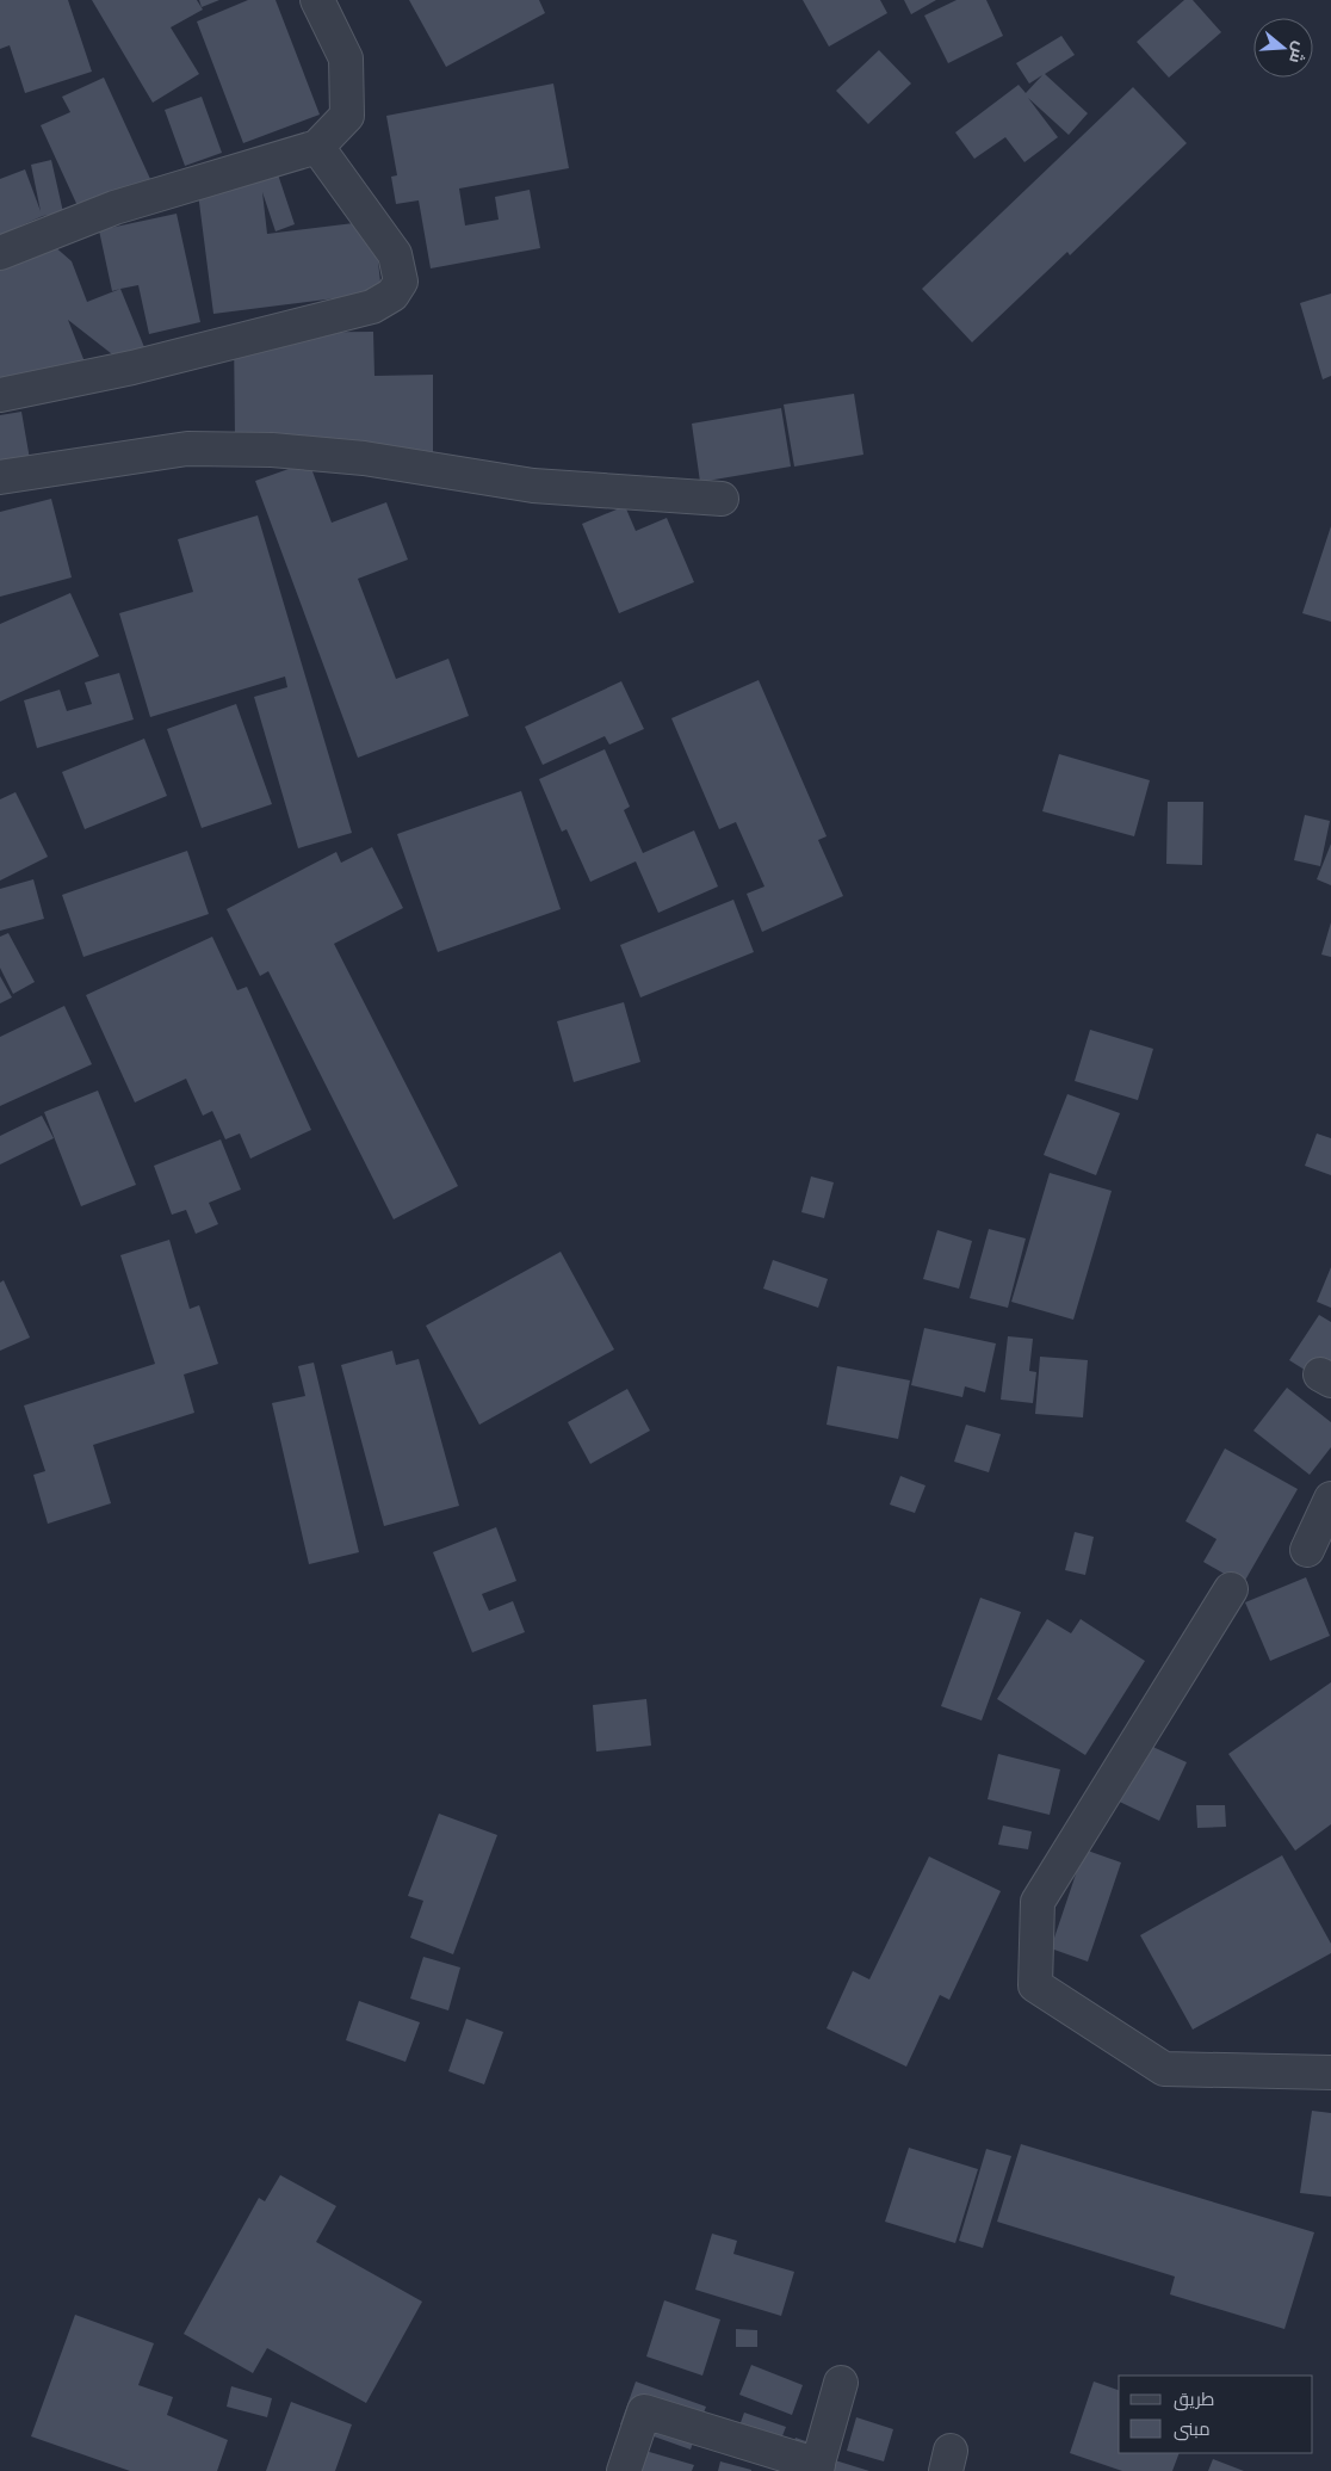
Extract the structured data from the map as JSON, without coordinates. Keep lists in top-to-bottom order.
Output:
{
  "legend": ["طريق", "مبنى"],
  "north": "right"
}
